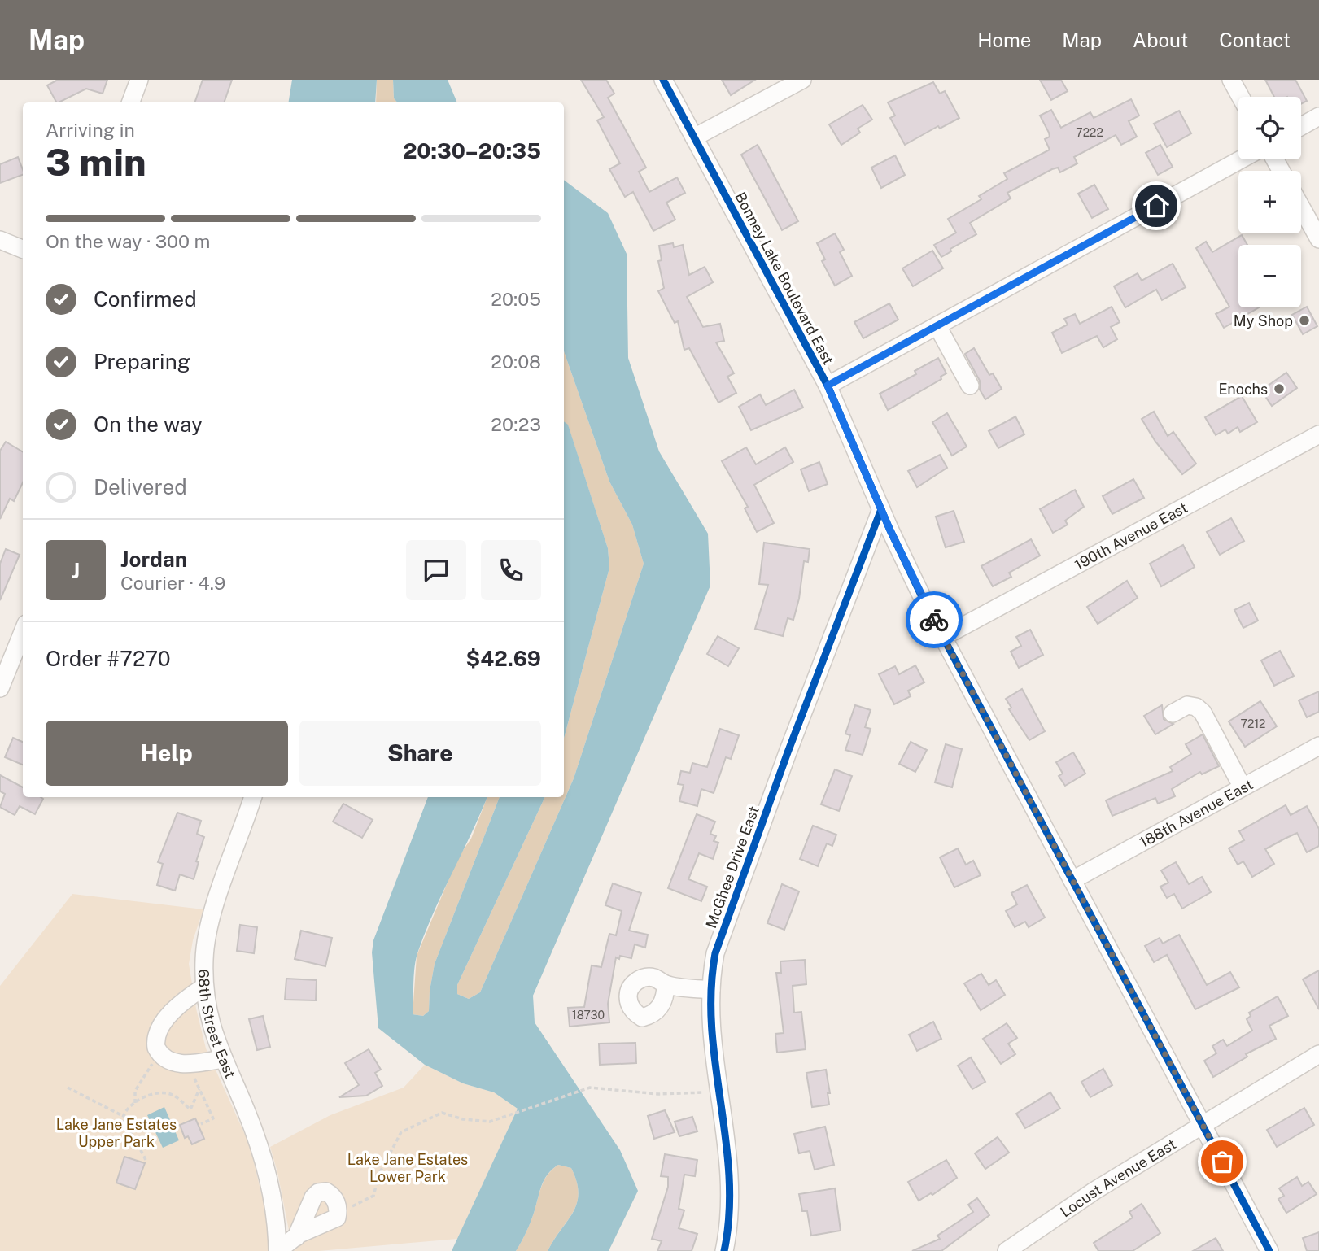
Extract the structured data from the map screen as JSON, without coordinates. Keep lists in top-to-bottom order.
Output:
{
  "streets": {
    "street": [
      "Bonney Lake Boulevard East",
      "190th Avenue East",
      "188th Avenue East",
      "McGhee Drive East",
      "68th Street East",
      "Locust Avenue East"
    ]
  },
  "crossings": [
    ["Bonney Lake Boulevard East", "190th Avenue East"],
    ["Bonney Lake Boulevard East", "188th Avenue East"],
    ["Bonney Lake Boulevard East", "McGhee Drive East"],
    ["Bonney Lake Boulevard East", "Locust Avenue East"]
  ],
  "parks": ["Lake Jane Estates Upper Park", "Lake Jane Estates Lower Park"],
  "places": ["My Shop", "Enochs"],
  "house_numbers": ["7222", "7212", "18730"],
  "page": {
    "header": "Map",
    "nav": [
      "Home",
      "Map",
      "About",
      "Contact"
    ],
    "map_buttons": ["+", "−"],
    "heading": ["3 min", "Arriving in", "20:30–20:35"],
    "panel": [
      "Jordan",
      "Courier · 4.9",
      "Order #7270",
      "$42.69"
    ],
    "bar": "On the way · 300 m",
    "list": [
      ["Confirmed", "20:05"],
      ["Preparing", "20:08"],
      ["On the way", "20:23"],
      "Delivered"
    ],
    "round": "J",
    "buttons": ["Help", "Share"]
  }
}
